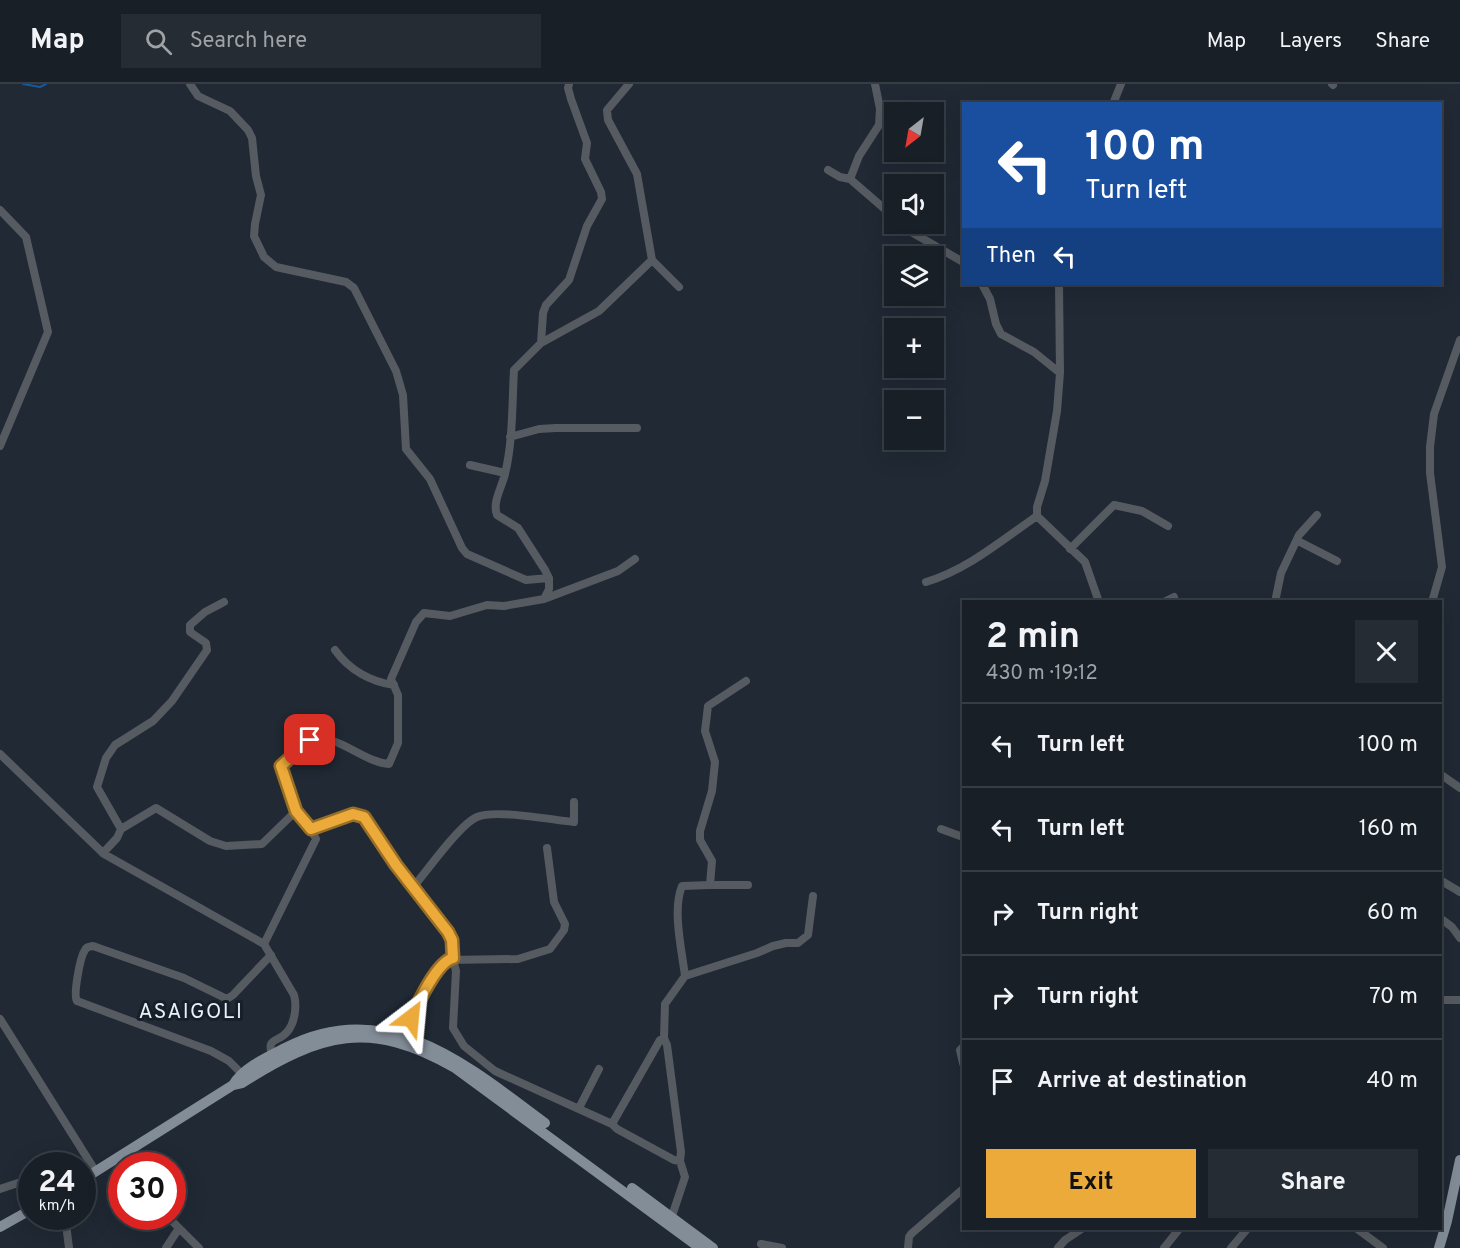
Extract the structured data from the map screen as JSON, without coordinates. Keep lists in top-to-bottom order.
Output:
{
  "districts": ["ASAIGOLI"],
  "north": "bottom left",
  "page": {
    "header": "Map",
    "search": "Search here",
    "nav": ["Map", "Layers", "Share"],
    "map_buttons": ["+", "−"],
    "turn": ["100 m", "Turn left"],
    "then": "Then",
    "heading": ["2 min", "430 m · 19:12"],
    "list": [
      {
        "name": "Turn left",
        "value": "100 m"
      },
      {
        "name": "Turn left",
        "value": "160 m"
      },
      {
        "name": "Turn right",
        "value": "60 m"
      },
      {
        "name": "Turn right",
        "value": "70 m"
      },
      {
        "name": "Arrive at destination",
        "value": "40 m"
      }
    ],
    "buttons": ["Exit", "Share"],
    "speed": "24 km/h",
    "limit": "30"
  }
}
